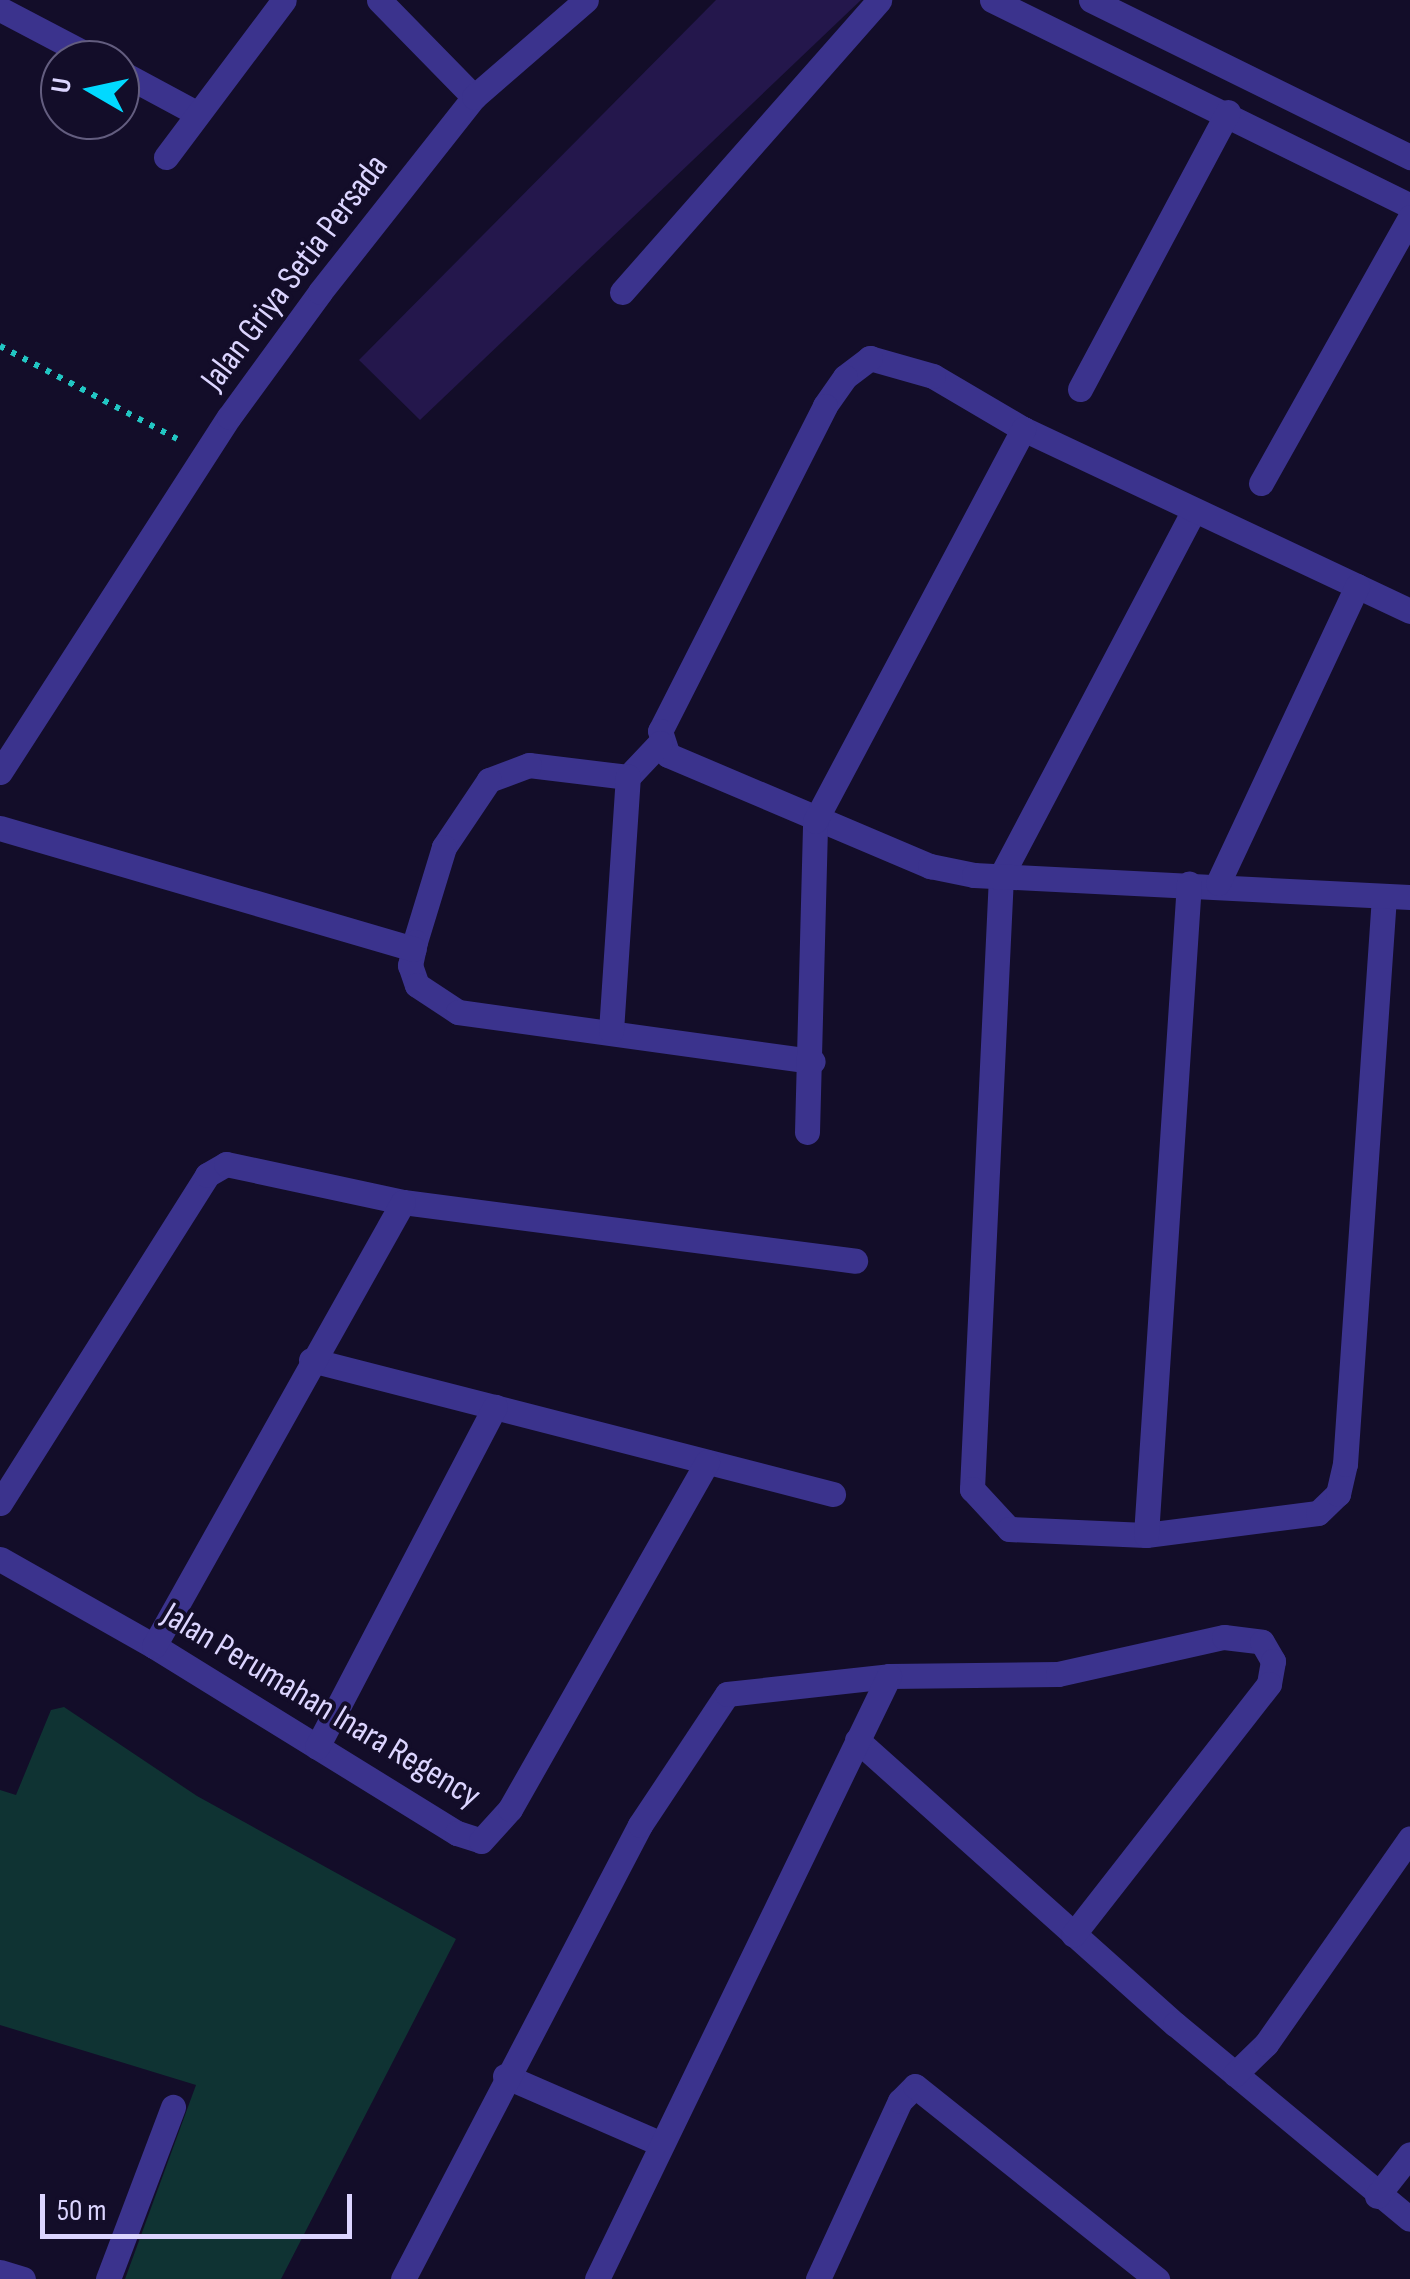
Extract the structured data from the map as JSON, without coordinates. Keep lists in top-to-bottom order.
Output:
{
  "streets": {
    "street": ["Jalan Griya Setia Persada", "Jalan Perumahan Inara Regency"]
  },
  "scale_bar": "50 m",
  "north": "left"
}
